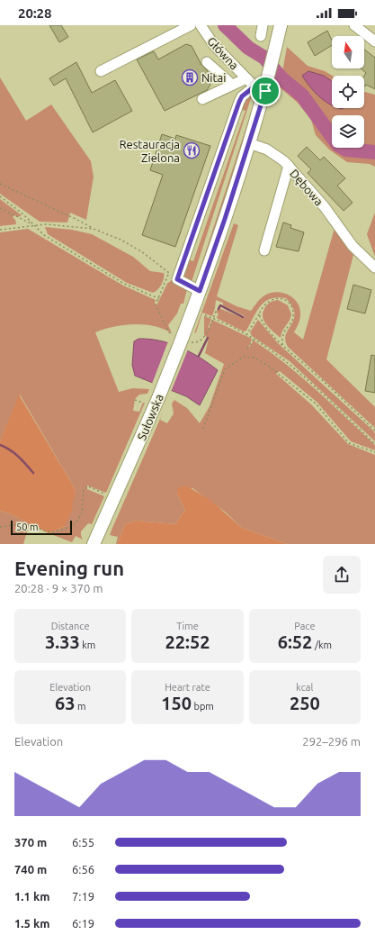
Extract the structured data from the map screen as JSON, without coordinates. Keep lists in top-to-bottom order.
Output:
{
  "streets": {
    "main road": ["Sułowska"],
    "street": ["Główna", "Dębowa"]
  },
  "places": {
    "building": ["Nitai"],
    "restaurant": ["Restauracja Zielona"]
  },
  "scale_bar": "50 m",
  "north": "top",
  "page": {
    "status": "20:28",
    "scale": "50 m",
    "heading": ["Evening run", "20:28 · 9 × 370 m"],
    "stats": [
      ["Distance", "3.33 km"],
      ["Time", "22:52"],
      ["Pace", "6:52 /km"],
      ["Elevation", "63 m"],
      ["Heart rate", "150 bpm"],
      ["kcal", "250"]
    ],
    "chart": ["Elevation", "292–296 m"],
    "list": [
      {
        "name": "370 m",
        "note": "6:55"
      },
      {
        "name": "740 m",
        "note": "6:56"
      },
      {
        "name": "1.1 km",
        "note": "7:19"
      },
      {
        "name": "1.5 km",
        "note": "6:19"
      }
    ]
  }
}
